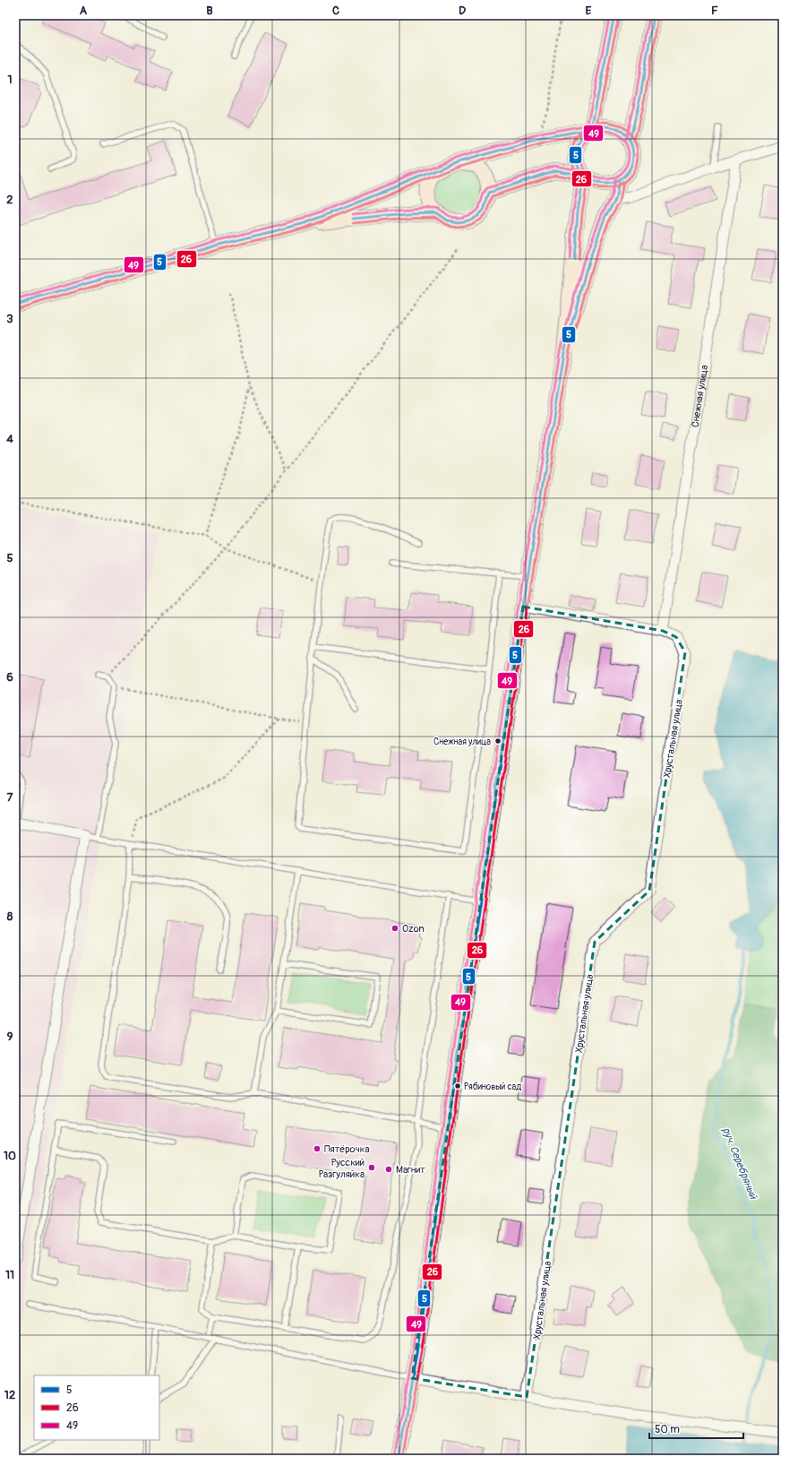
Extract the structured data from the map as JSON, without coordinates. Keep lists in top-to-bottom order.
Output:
{
  "streets": {
    "street": ["Снежная улица", "Хрустальная улица"]
  },
  "crossings": [
    ["Снежная улица", "Хрустальная улица"]
  ],
  "water": ["руч. Серебряный"],
  "places": [
    "Снежная улица",
    "Ozon",
    "Рябиновый сад",
    "Пятёрочка",
    "Русский Разгуляйка",
    "Магнит"
  ],
  "lines": ["transit line 5", "transit line 49", "transit line 26"],
  "legend": ["5", "26", "49"],
  "scale_bar": "50 m",
  "grid": {
    "columns": [
      "A",
      "B",
      "C",
      "D",
      "E",
      "F"
    ],
    "rows": [
      "1",
      "2",
      "3",
      "4",
      "5",
      "6",
      "7",
      "8",
      "9",
      "10",
      "11",
      "12"
    ]
  }
}
